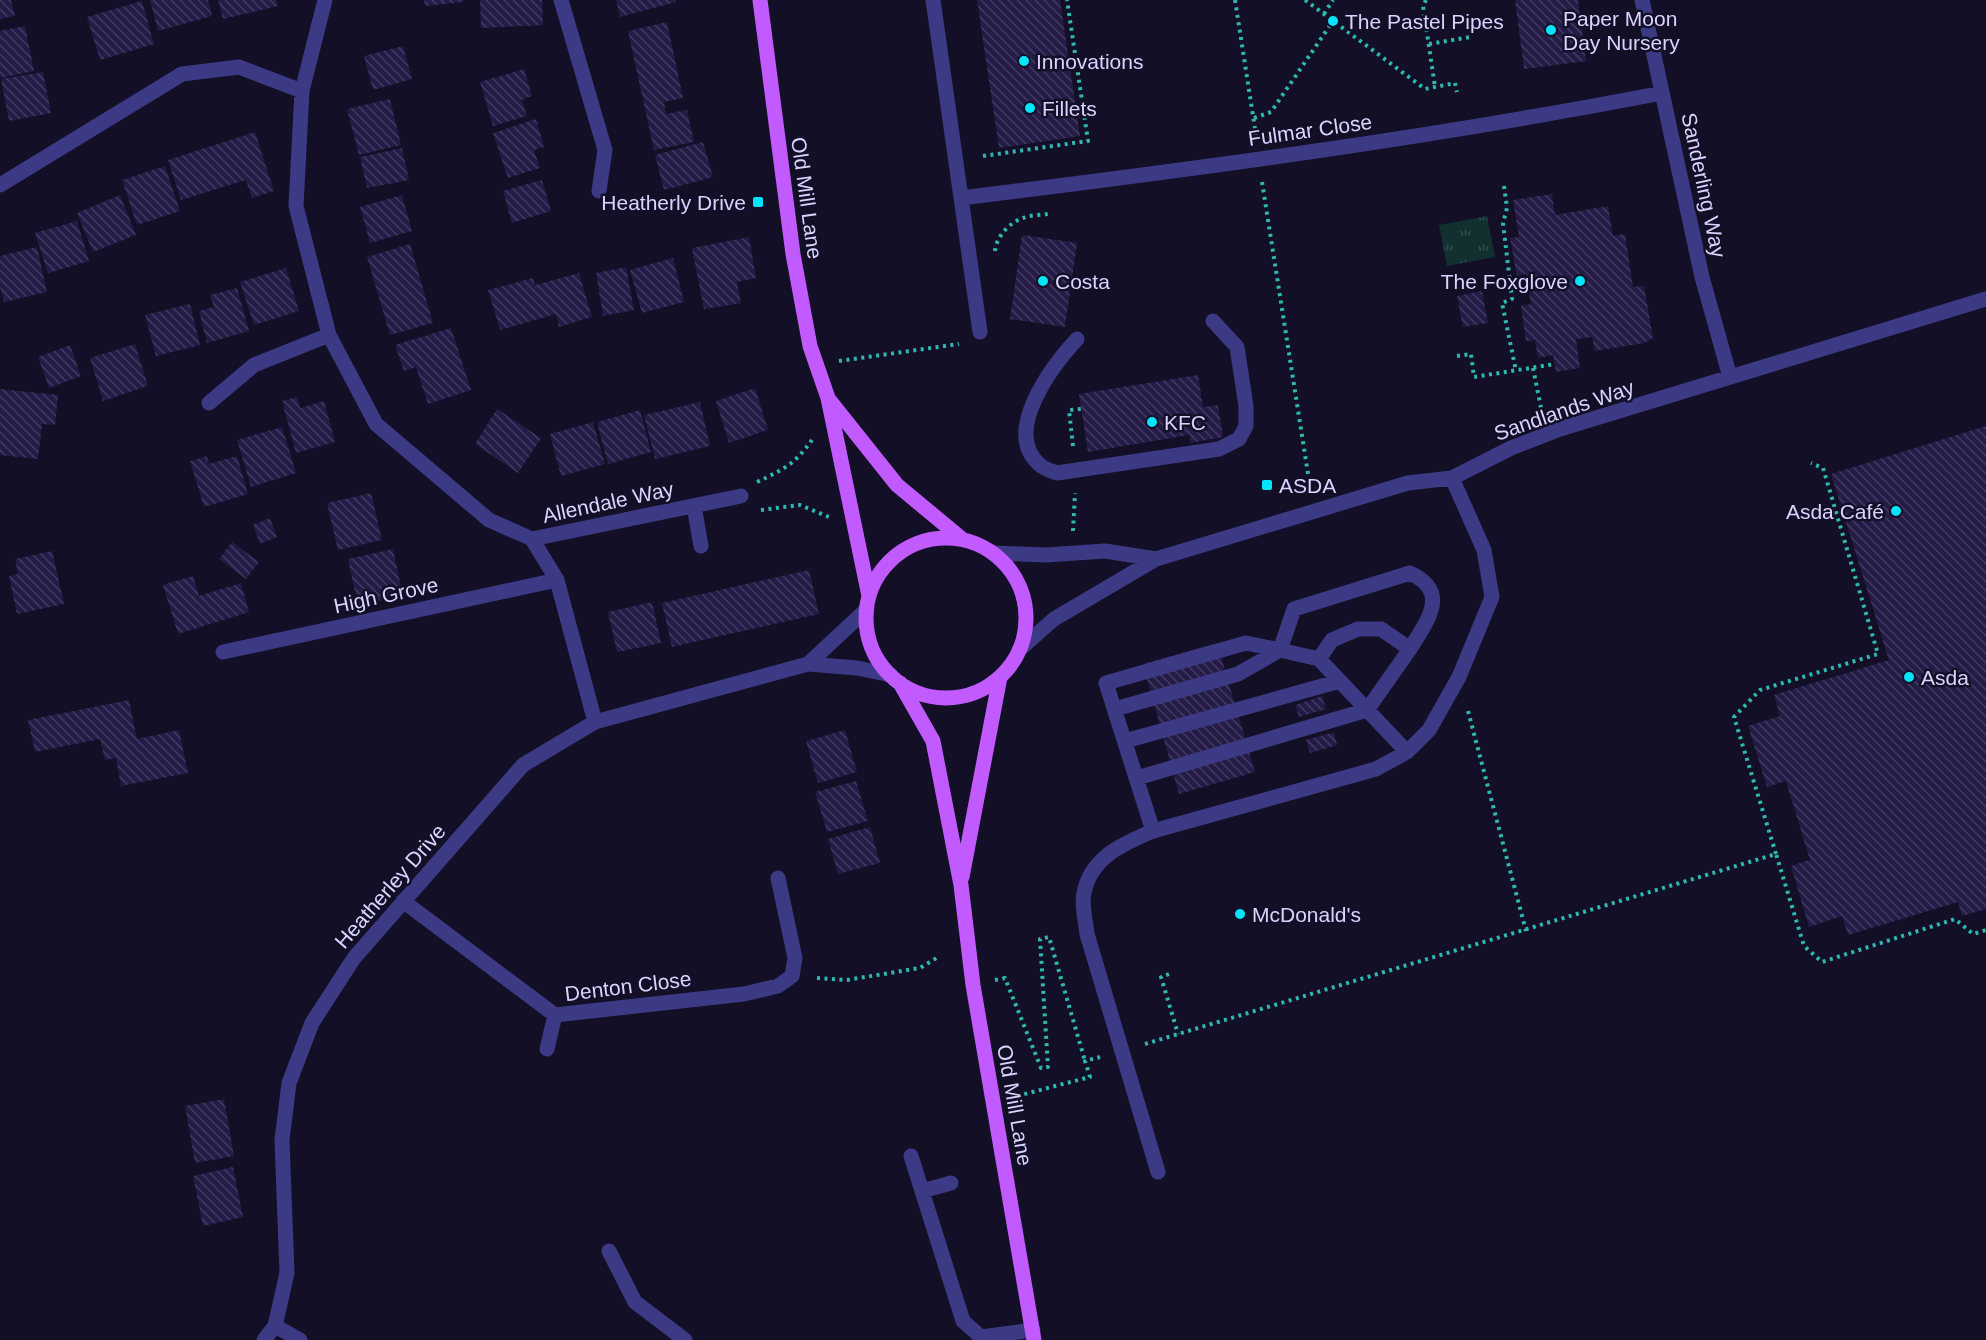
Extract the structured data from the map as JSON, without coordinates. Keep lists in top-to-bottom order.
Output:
{
  "streets": {
    "main road": ["Old Mill Lane"],
    "street": [
      "Fulmar Close",
      "Sanderling Way",
      "Sandlands Way",
      "Allendale Way",
      "High Grove",
      "Heatherley Drive",
      "Denton Close"
    ]
  },
  "crossings": [
    ["Fulmar Close", "Sanderling Way"],
    ["Sanderling Way", "Sandlands Way"],
    ["Old Mill Lane", "Heatherley Drive"],
    ["Heatherley Drive", "Denton Close"]
  ],
  "places": {
    "other": [
      "The Pastel Pipes",
      "Paper Moon Day Nursery",
      "Innovations",
      "Fillets",
      "Costa",
      "The Foxglove",
      "KFC",
      "Asda Café",
      "Asda",
      "McDonald's"
    ],
    "transit": ["Heatherly Drive", "ASDA"]
  }
}
